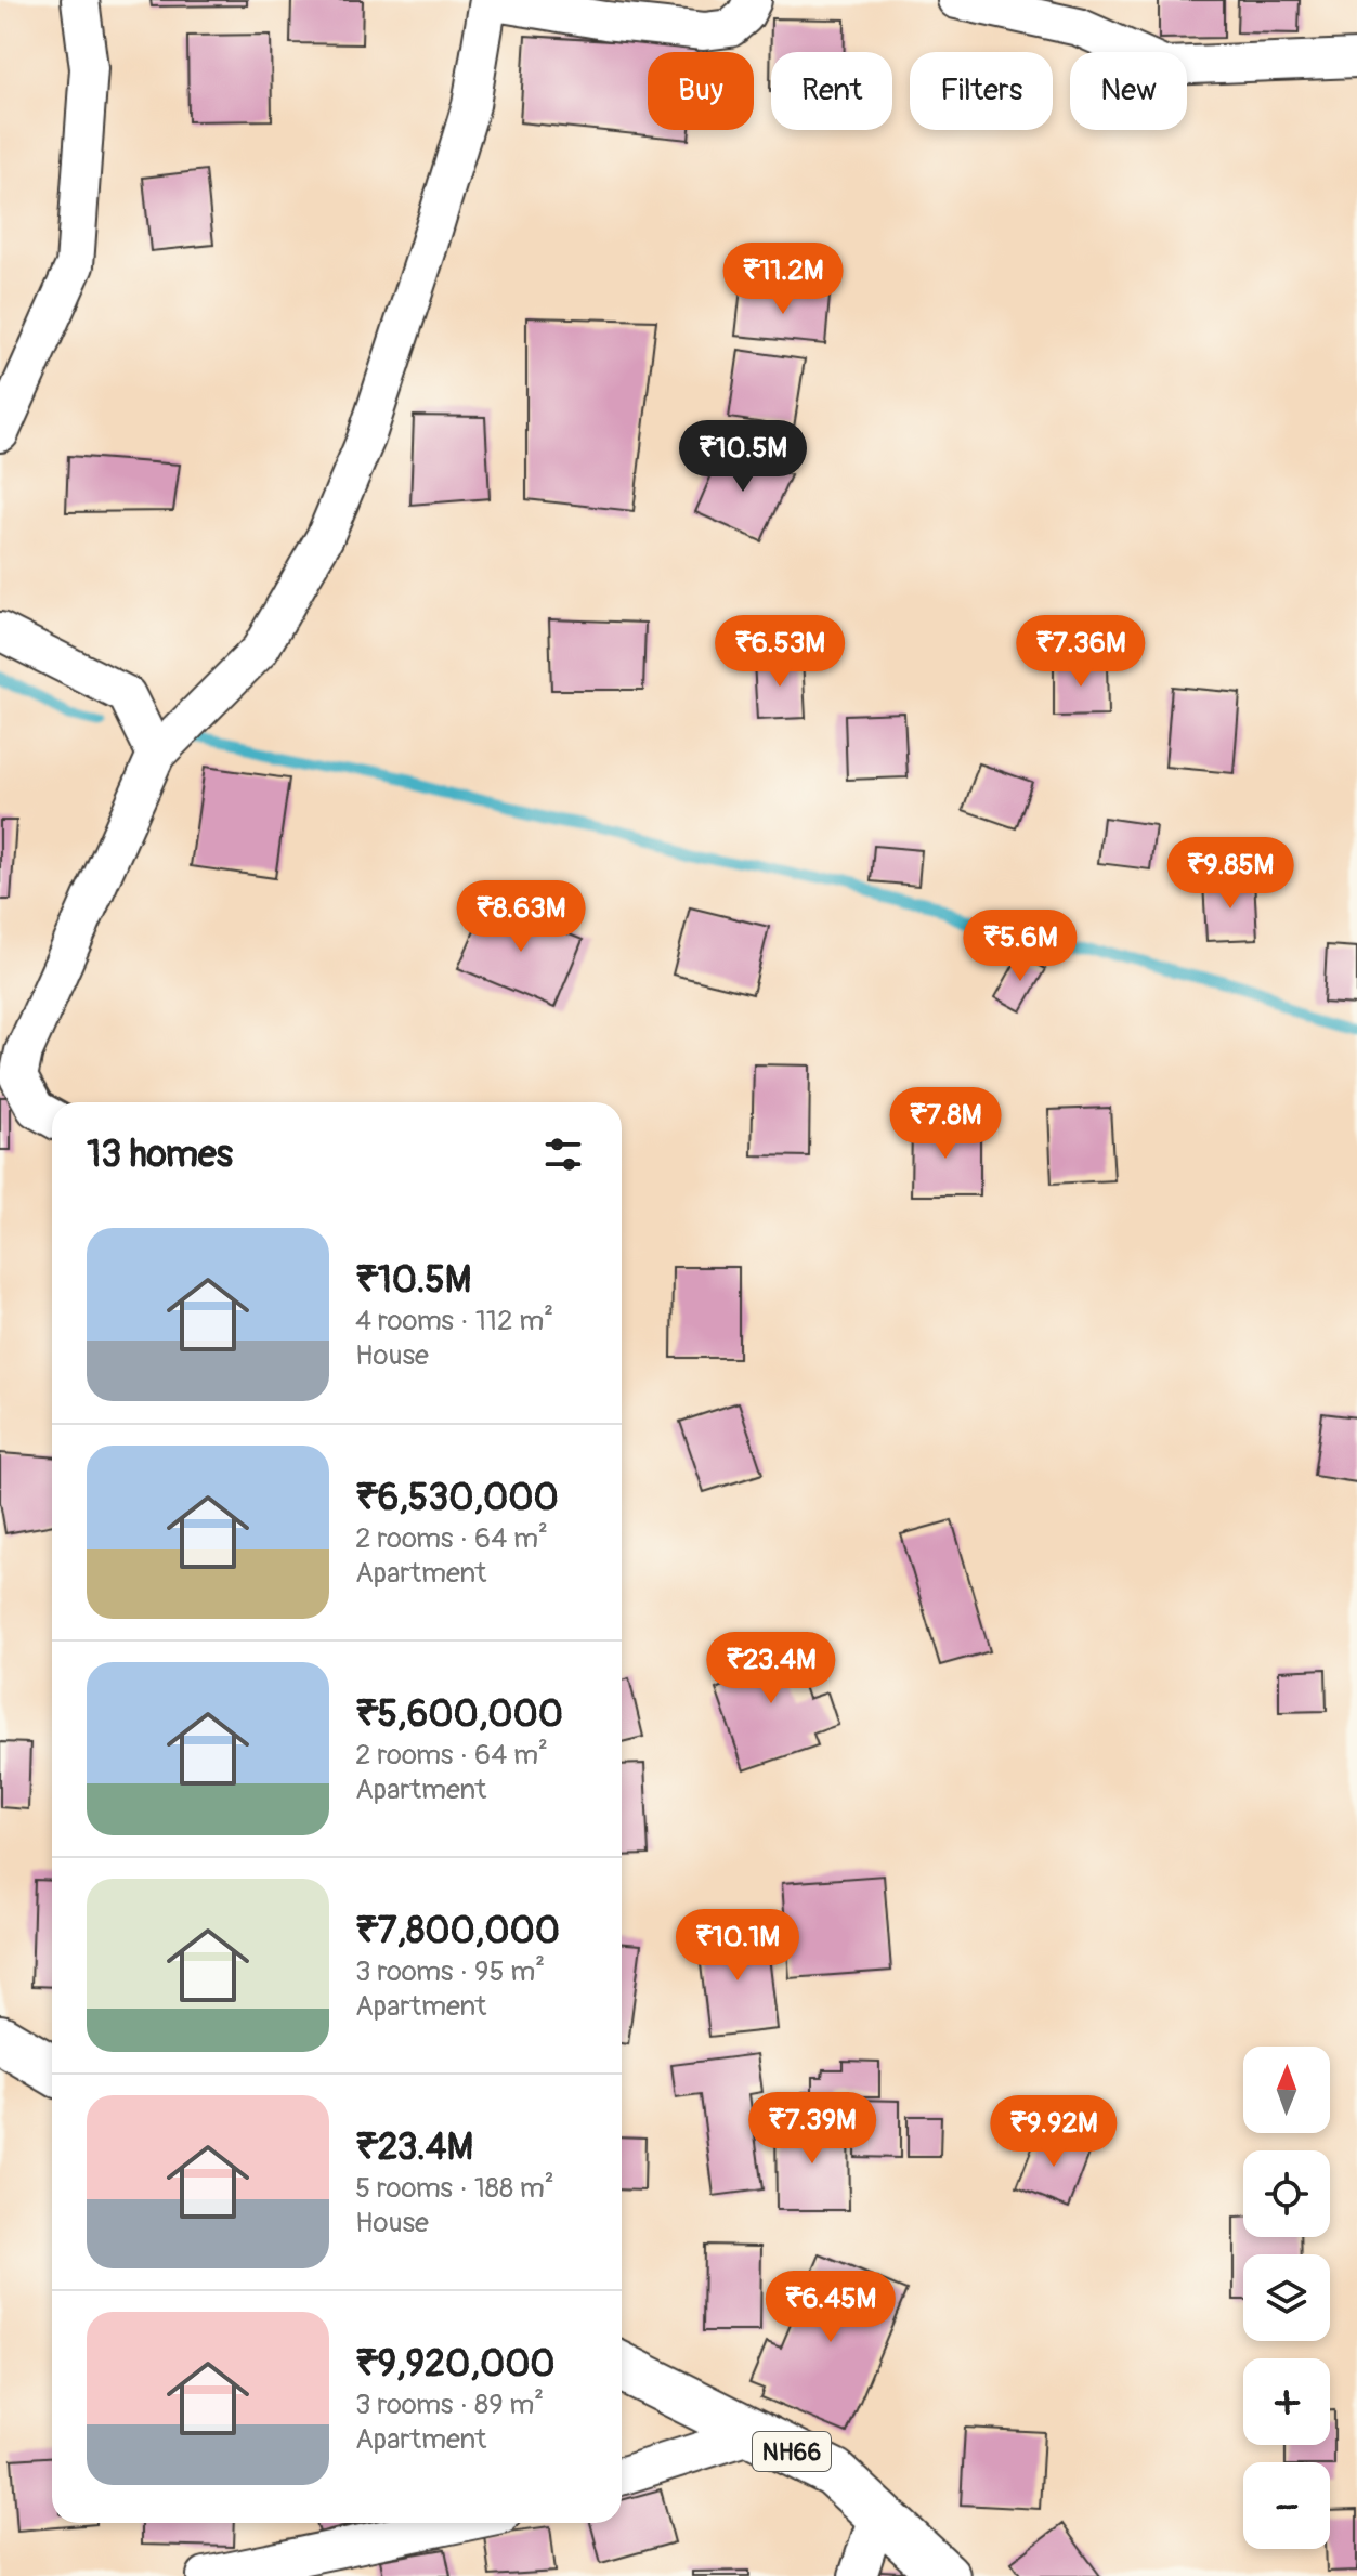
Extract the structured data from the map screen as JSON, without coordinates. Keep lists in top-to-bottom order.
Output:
{
  "streets": {
    "main road": ["NH66"]
  },
  "north": "top",
  "page": {
    "chip": [
      "Buy",
      "Rent",
      "Filters",
      "New"
    ],
    "price": [
      "₹11.2M",
      "₹10.5M",
      "₹6.53M",
      "₹7.36M",
      "₹9.85M",
      "₹8.63M",
      "₹5.6M",
      "₹7.8M",
      "₹23.4M",
      "₹10.1M",
      "₹7.39M",
      "₹9.92M",
      "₹6.45M"
    ],
    "heading": "13 homes",
    "list": [
      {
        "name": "₹10.5M",
        "note": "4 rooms · 112 m² · House"
      },
      {
        "name": "₹6,530,000",
        "note": "2 rooms · 64 m² · Apartment"
      },
      {
        "name": "₹5,600,000",
        "note": "2 rooms · 64 m² · Apartment"
      },
      {
        "name": "₹7,800,000",
        "note": "3 rooms · 95 m² · Apartment"
      },
      {
        "name": "₹23.4M",
        "note": "5 rooms · 188 m² · House"
      },
      {
        "name": "₹9,920,000",
        "note": "3 rooms · 89 m² · Apartment"
      }
    ],
    "map_buttons": ["+", "−"]
  }
}
